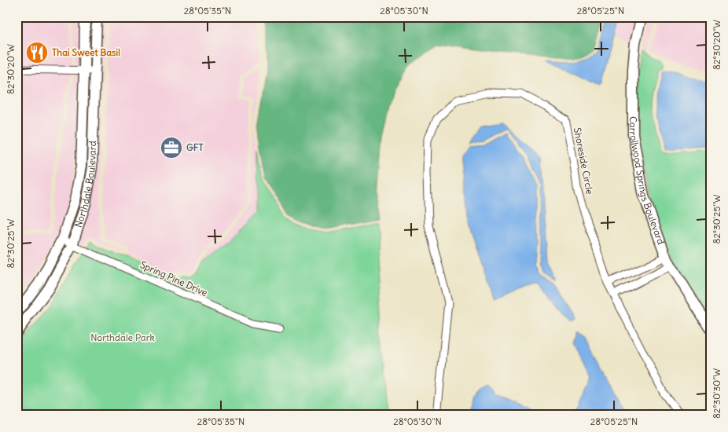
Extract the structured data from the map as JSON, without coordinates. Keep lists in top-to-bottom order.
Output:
{
  "streets": {
    "street": [
      "Shoreside Circle",
      "Carrollwood Springs Boulevard",
      "Northdale Boulevard",
      "Spring Pine Drive"
    ]
  },
  "crossings": [
    ["Northdale Boulevard", "Spring Pine Drive"]
  ],
  "parks": ["Northdale Park"],
  "places": {
    "restaurant": ["Thai Sweet Basil"],
    "office": ["GFT"]
  },
  "coordinates": [
    "28°05'35\"N",
    "28°05'30\"N",
    "28°05'25\"N",
    "82°30'20\"W",
    "82°30'25\"W",
    "82°30'30\"W"
  ]
}
